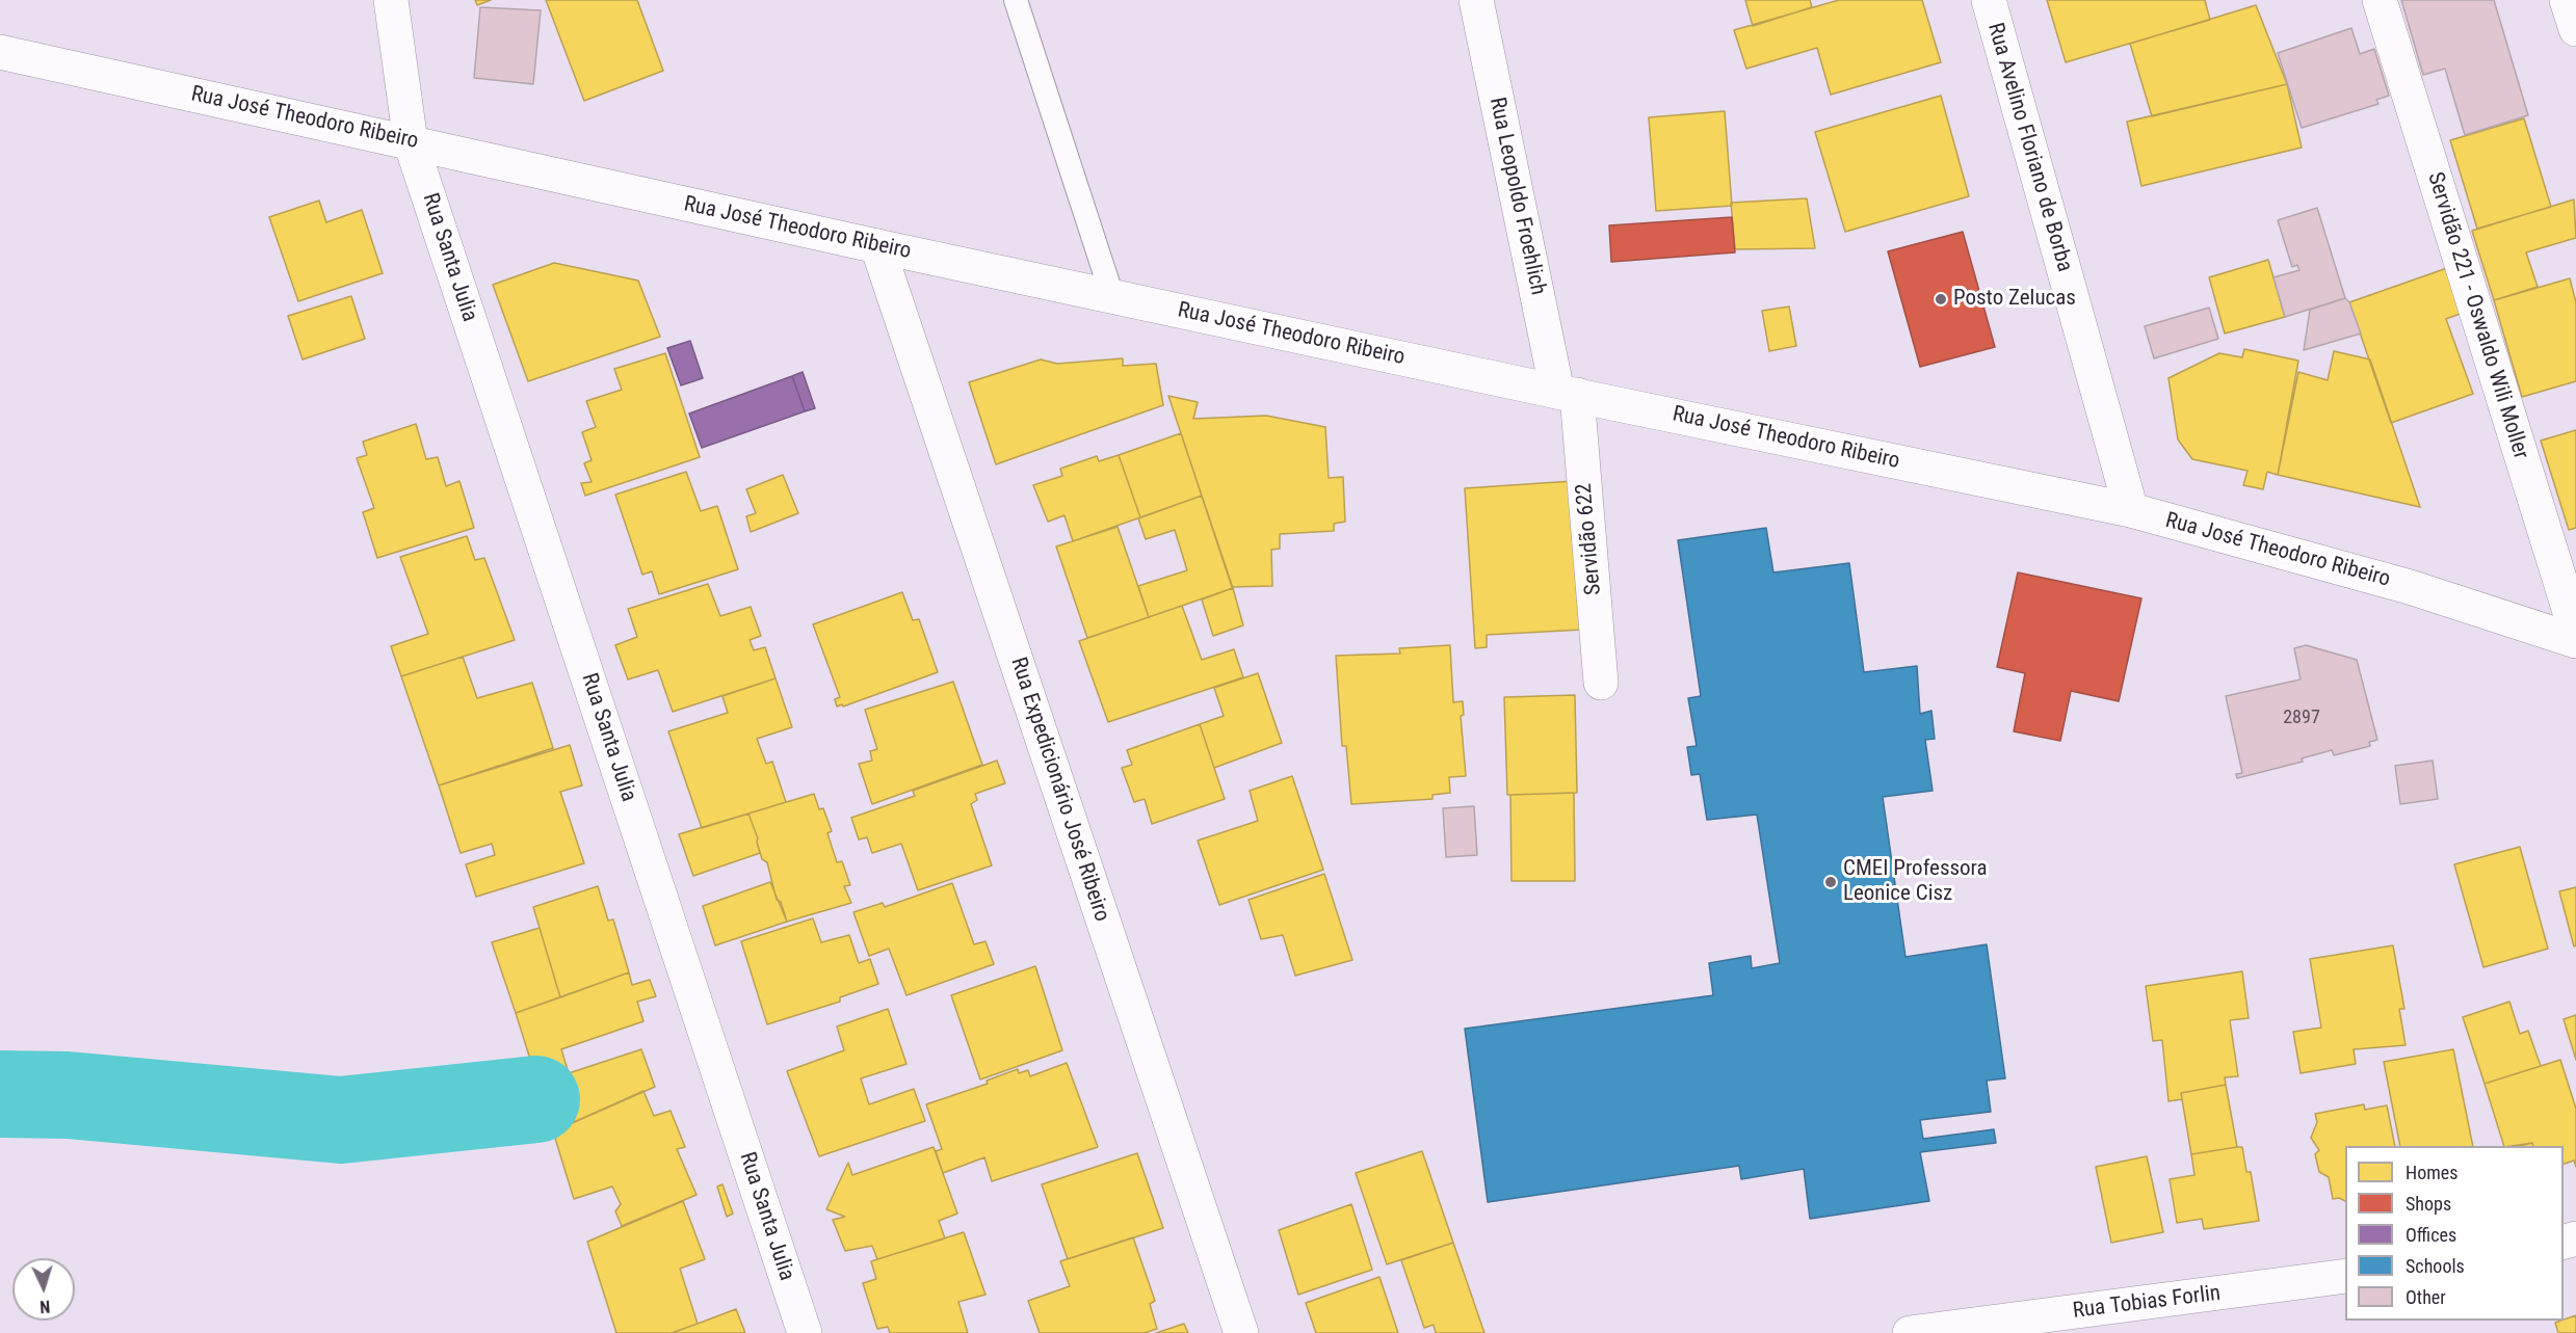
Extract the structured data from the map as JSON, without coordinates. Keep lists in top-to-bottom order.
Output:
{
  "streets": {
    "street": [
      "Rua José Theodoro Ribeiro",
      "Rua Avelino Floriano de Borba",
      "Rua Leopoldo Froehlich",
      "Rua Santa Julia",
      "Servidão 221 - Oswaldo Wili Moller",
      "Servidão 622",
      "Rua Expedicionário José Ribeiro",
      "Rua Tobias Forlin"
    ]
  },
  "crossings": [
    ["Rua José Theodoro Ribeiro", "Rua Avelino Floriano de Borba"],
    ["Rua José Theodoro Ribeiro", "Rua Leopoldo Froehlich"],
    ["Rua José Theodoro Ribeiro", "Rua Santa Julia"],
    ["Rua José Theodoro Ribeiro", "Servidão 622"],
    ["Rua José Theodoro Ribeiro", "Rua Expedicionário José Ribeiro"],
    ["Rua Leopoldo Froehlich", "Servidão 622"]
  ],
  "places": ["Posto Zelucas", "CMEI Professora Leonice Cisz"],
  "house_numbers": ["2897"],
  "legend": [
    "Homes",
    "Shops",
    "Offices",
    "Schools",
    "Other"
  ],
  "north": "bottom"
}
